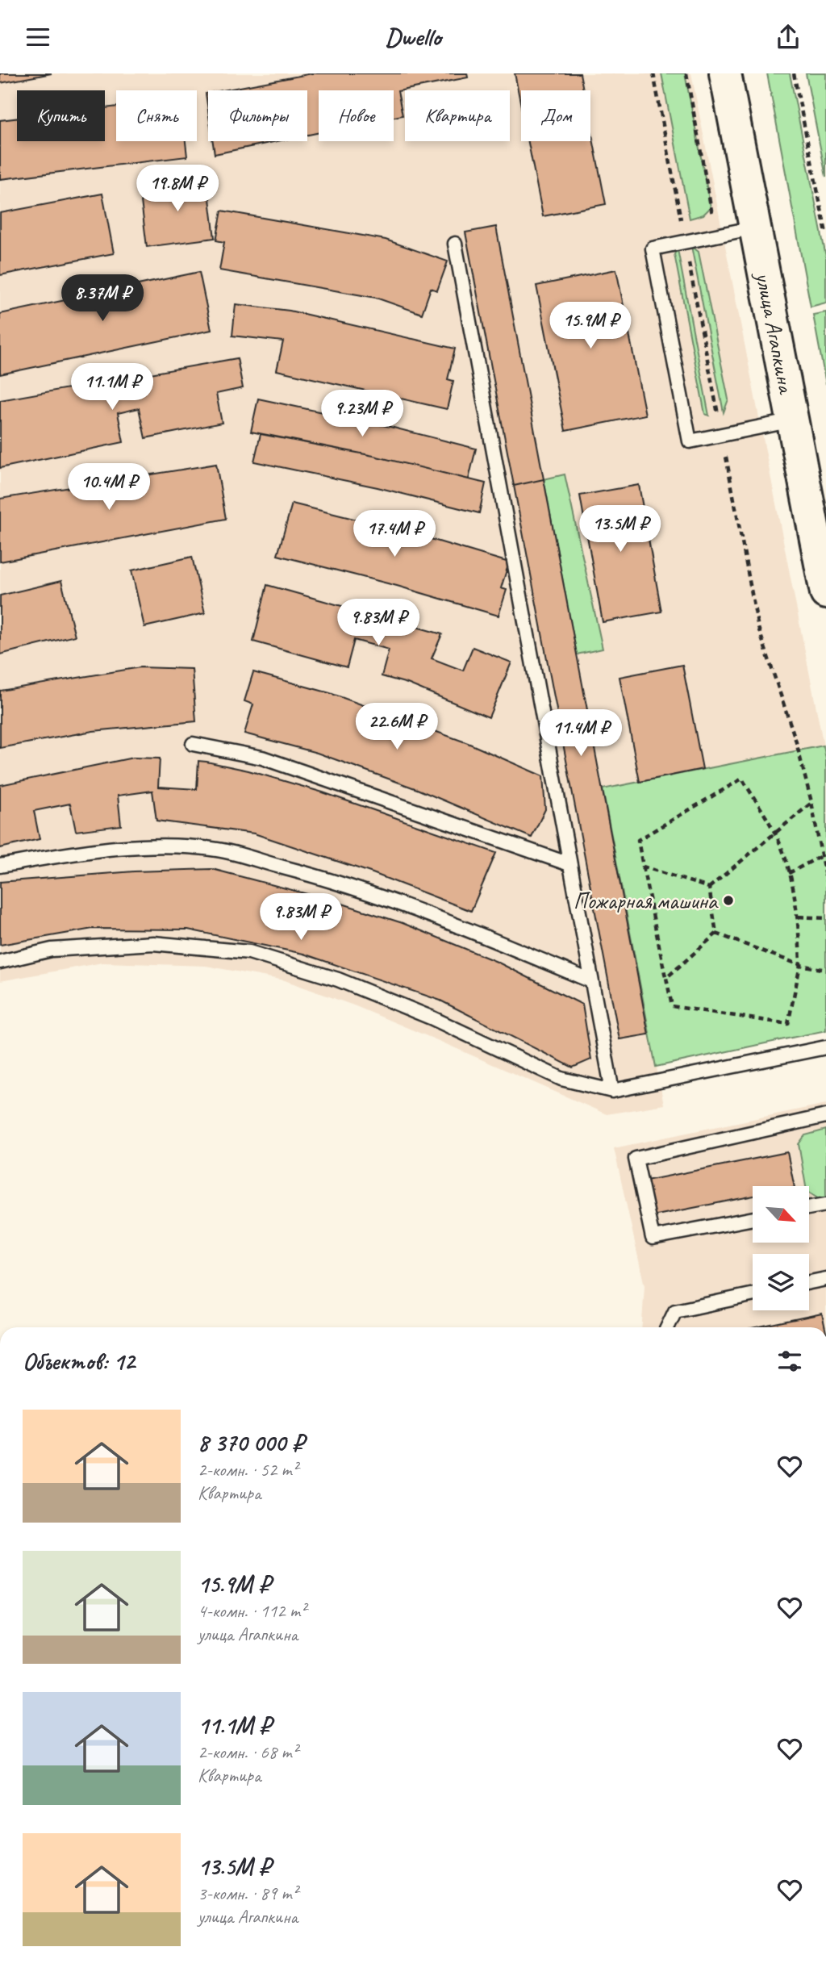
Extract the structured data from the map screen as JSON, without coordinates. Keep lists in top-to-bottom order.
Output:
{
  "streets": {
    "main road": ["улица Агапкина"]
  },
  "places": ["Пожарная машина"],
  "north": "bottom right",
  "page": {
    "header": "Dwello",
    "chip": [
      "Купить",
      "Снять",
      "Фильтры",
      "Новое",
      "Квартира",
      "Дом"
    ],
    "price": [
      "19.8M ₽",
      "8.37M ₽",
      "15.9M ₽",
      "11.1M ₽",
      "9.23M ₽",
      "10.4M ₽",
      "13.5M ₽",
      "17.4M ₽",
      "9.83M ₽",
      "22.6M ₽",
      "11.4M ₽",
      "9.83M ₽"
    ],
    "heading": "Объектов: 12",
    "list": [
      {
        "name": "8 370 000 ₽",
        "note": "2-комн. · 52 m² · Квартира"
      },
      {
        "name": "15.9M ₽",
        "note": "4-комн. · 112 m² · улица Агапкина"
      },
      {
        "name": "11.1M ₽",
        "note": "2-комн. · 68 m² · Квартира"
      },
      {
        "name": "13.5M ₽",
        "note": "3-комн. · 89 m² · улица Агапкина"
      }
    ]
  }
}
